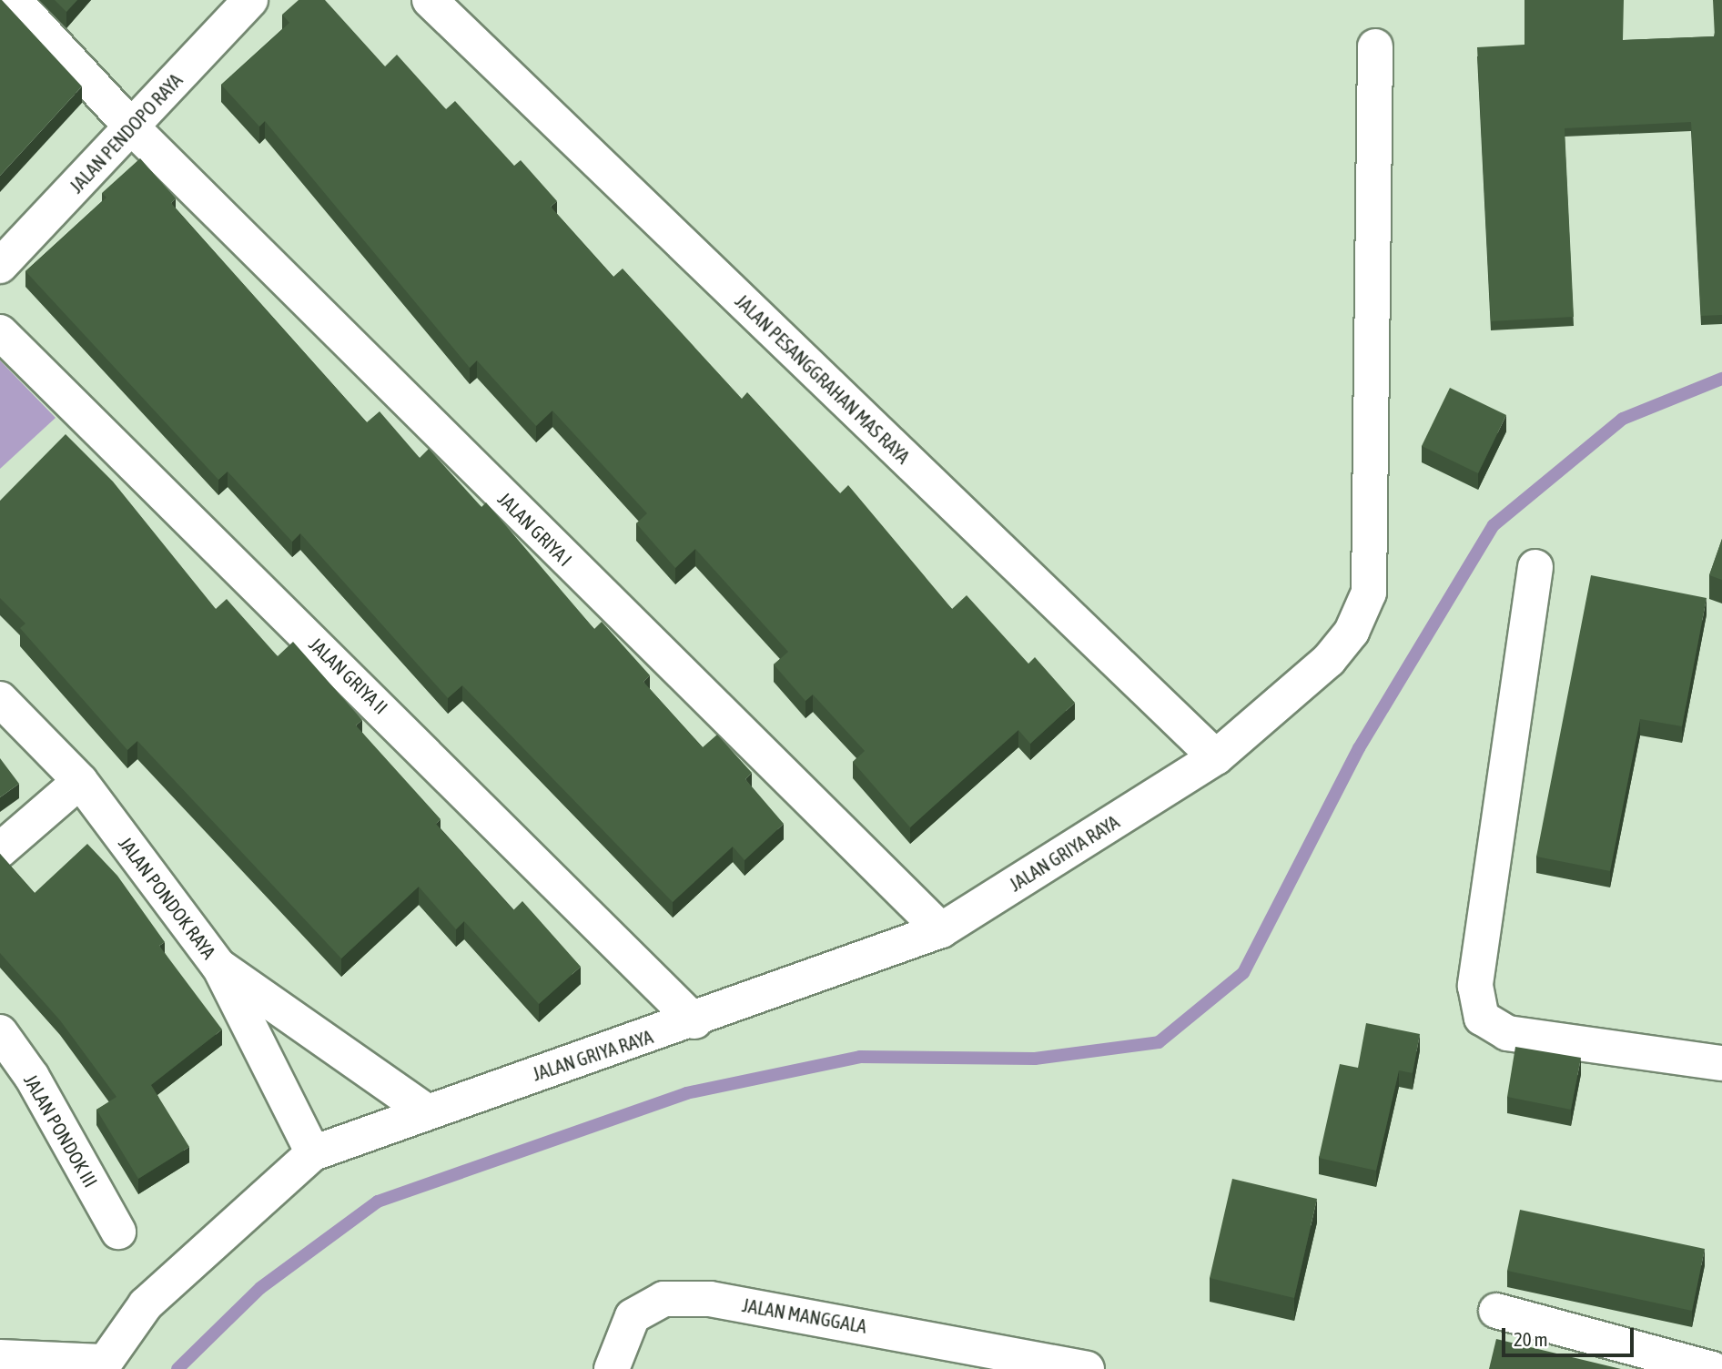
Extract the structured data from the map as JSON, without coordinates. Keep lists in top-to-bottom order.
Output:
{
  "streets": {
    "street": [
      "JALAN PENDOPO RAYA",
      "JALAN PESANGGRAHAN MAS RAYA",
      "JALAN GRIYA I",
      "JALAN GRIYA II",
      "JALAN GRIYA RAYA",
      "JALAN PONDOK RAYA",
      "JALAN PONDOK III",
      "JALAN MANGGALA"
    ]
  },
  "crossings": [
    ["JALAN PENDOPO RAYA", "JALAN GRIYA I"],
    ["JALAN PESANGGRAHAN MAS RAYA", "JALAN GRIYA RAYA"],
    ["JALAN GRIYA I", "JALAN GRIYA RAYA"],
    ["JALAN GRIYA II", "JALAN GRIYA RAYA"],
    ["JALAN GRIYA RAYA", "JALAN PONDOK RAYA"]
  ],
  "scale_bar": "20 m"
}
